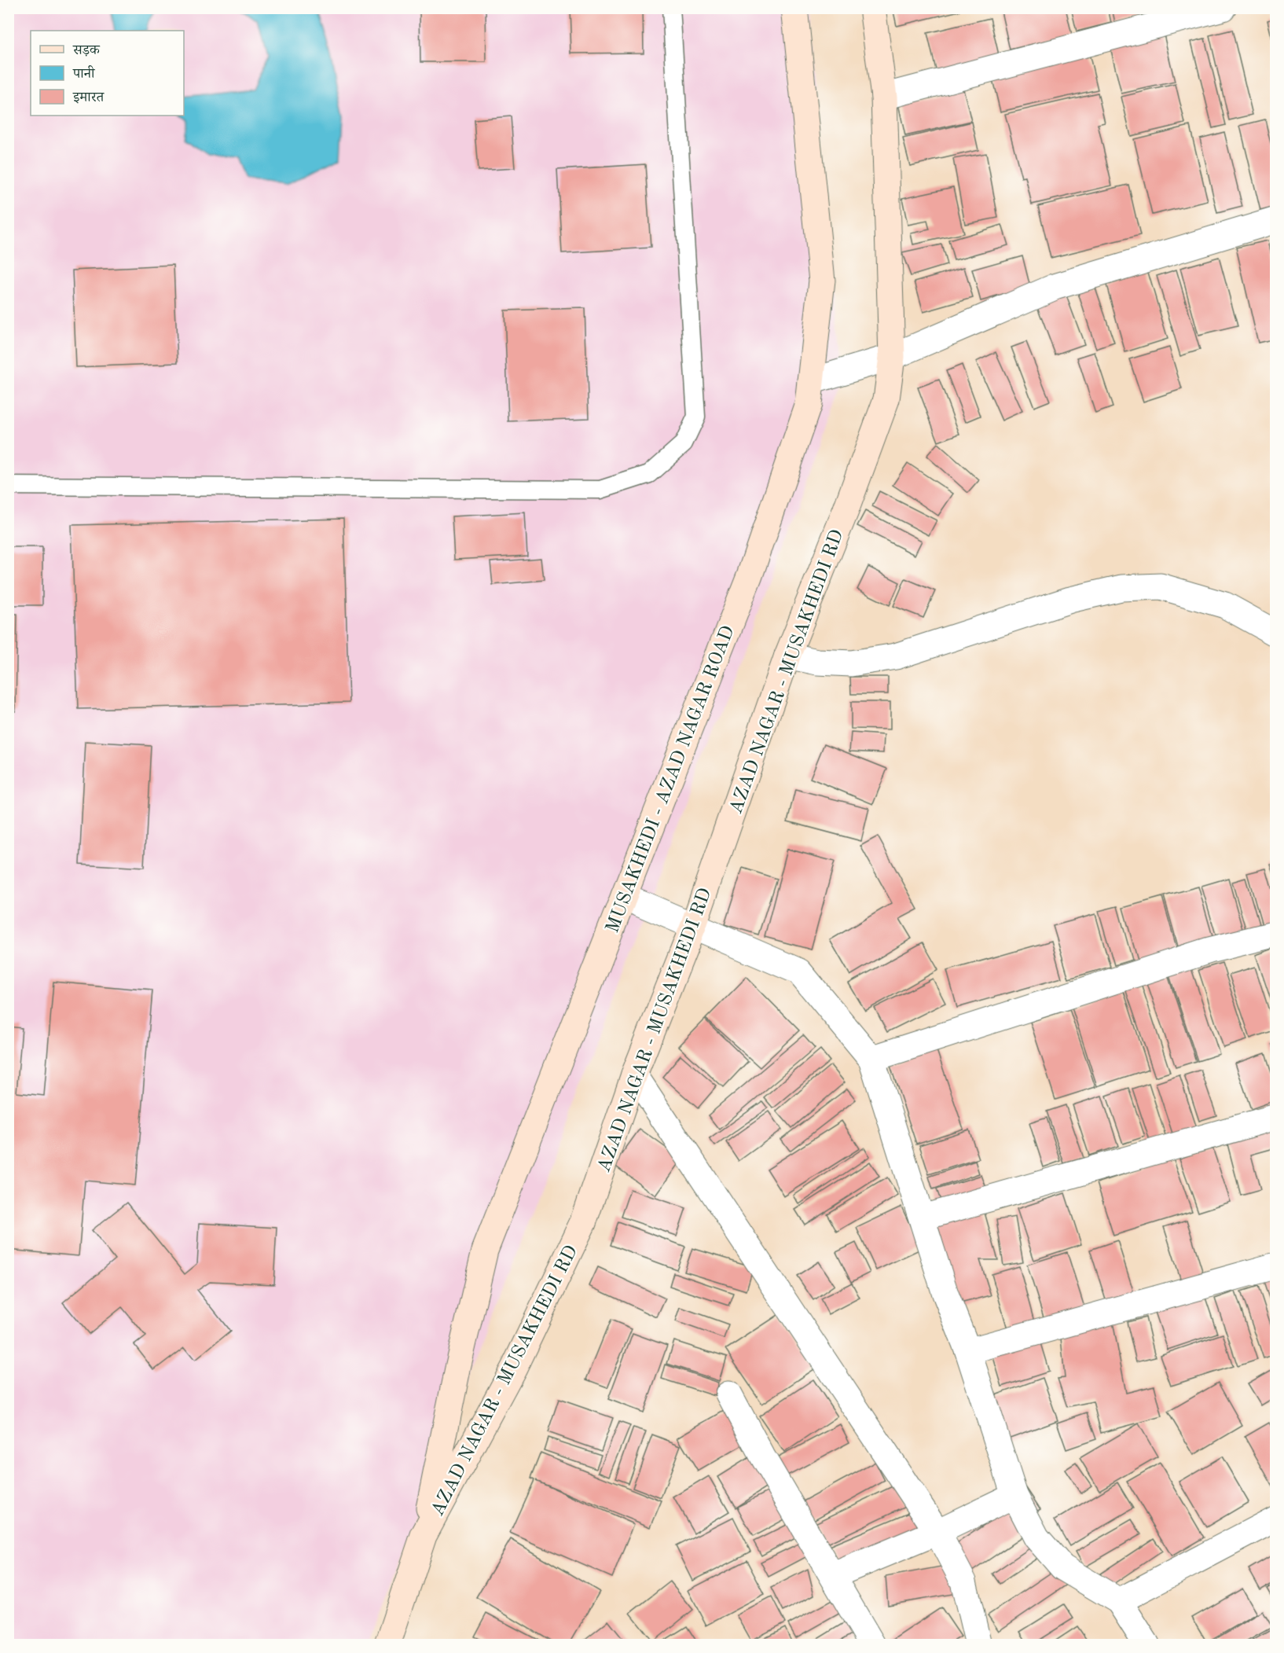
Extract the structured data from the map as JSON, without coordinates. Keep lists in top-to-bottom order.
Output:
{
  "streets": {
    "main road": ["AZAD NAGAR - MUSAKHEDI RD", "MUSAKHEDI - AZAD NAGAR ROAD"]
  },
  "crossings": [
    ["AZAD NAGAR - MUSAKHEDI RD", "MUSAKHEDI - AZAD NAGAR ROAD"]
  ],
  "legend": ["सड़क", "पानी", "इमारत"]
}
